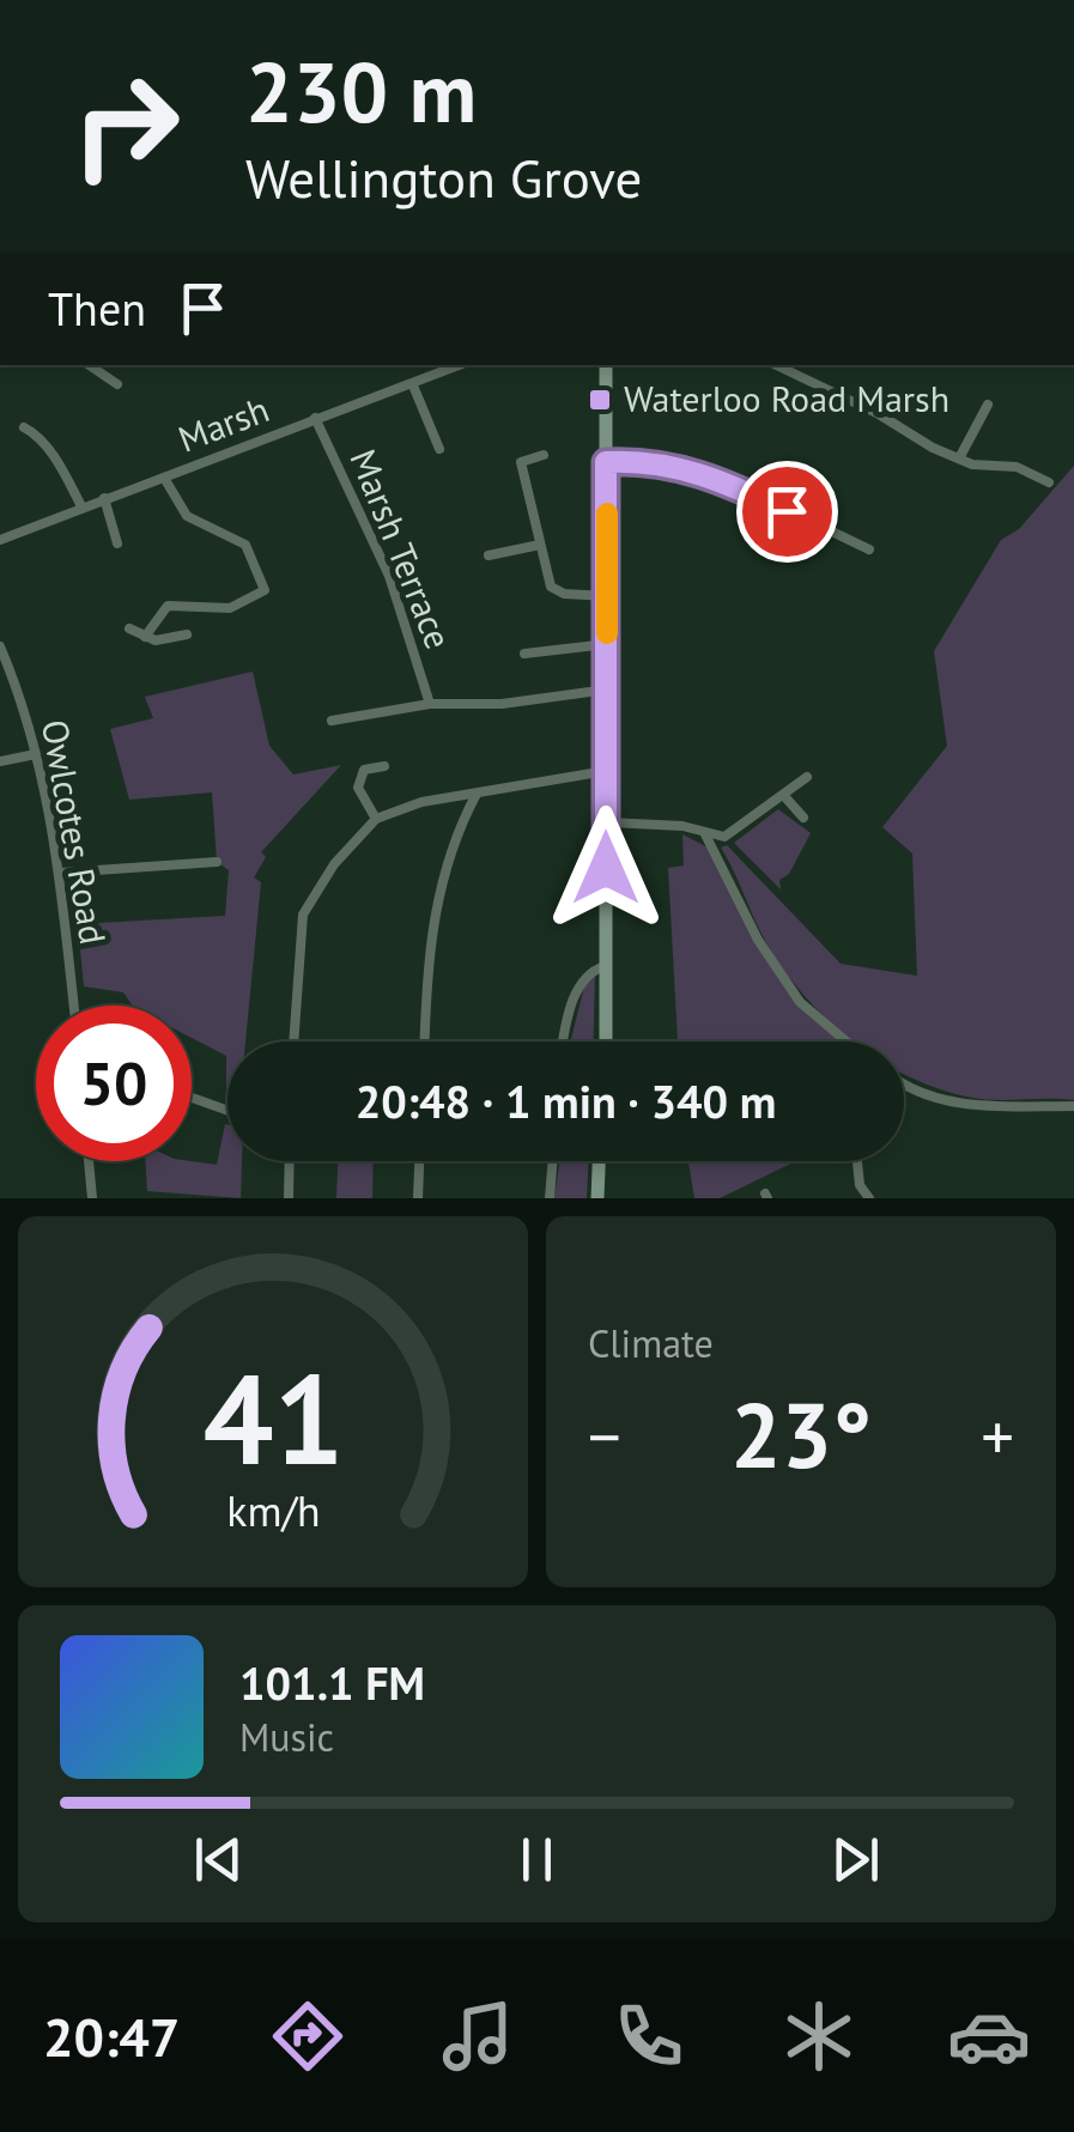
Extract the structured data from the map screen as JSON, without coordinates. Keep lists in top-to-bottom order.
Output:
{
  "streets": {
    "street": ["Marsh", "Marsh Terrace", "Owlcotes Road"]
  },
  "crossings": [
    ["Marsh", "Marsh Terrace"]
  ],
  "places": {
    "transit": ["Waterloo Road Marsh"]
  },
  "page": {
    "turn": ["230 m", "Wellington Grove"],
    "then": "Then",
    "limit": "50",
    "trip": "20:48 · 1 min · 340 m",
    "tile": "Climate",
    "heat": ["−", "23°", "+"],
    "song": ["101.1 FM", "Music"],
    "tabs": "20:47",
    "gauge": ["41", "km/h"]
  }
}
